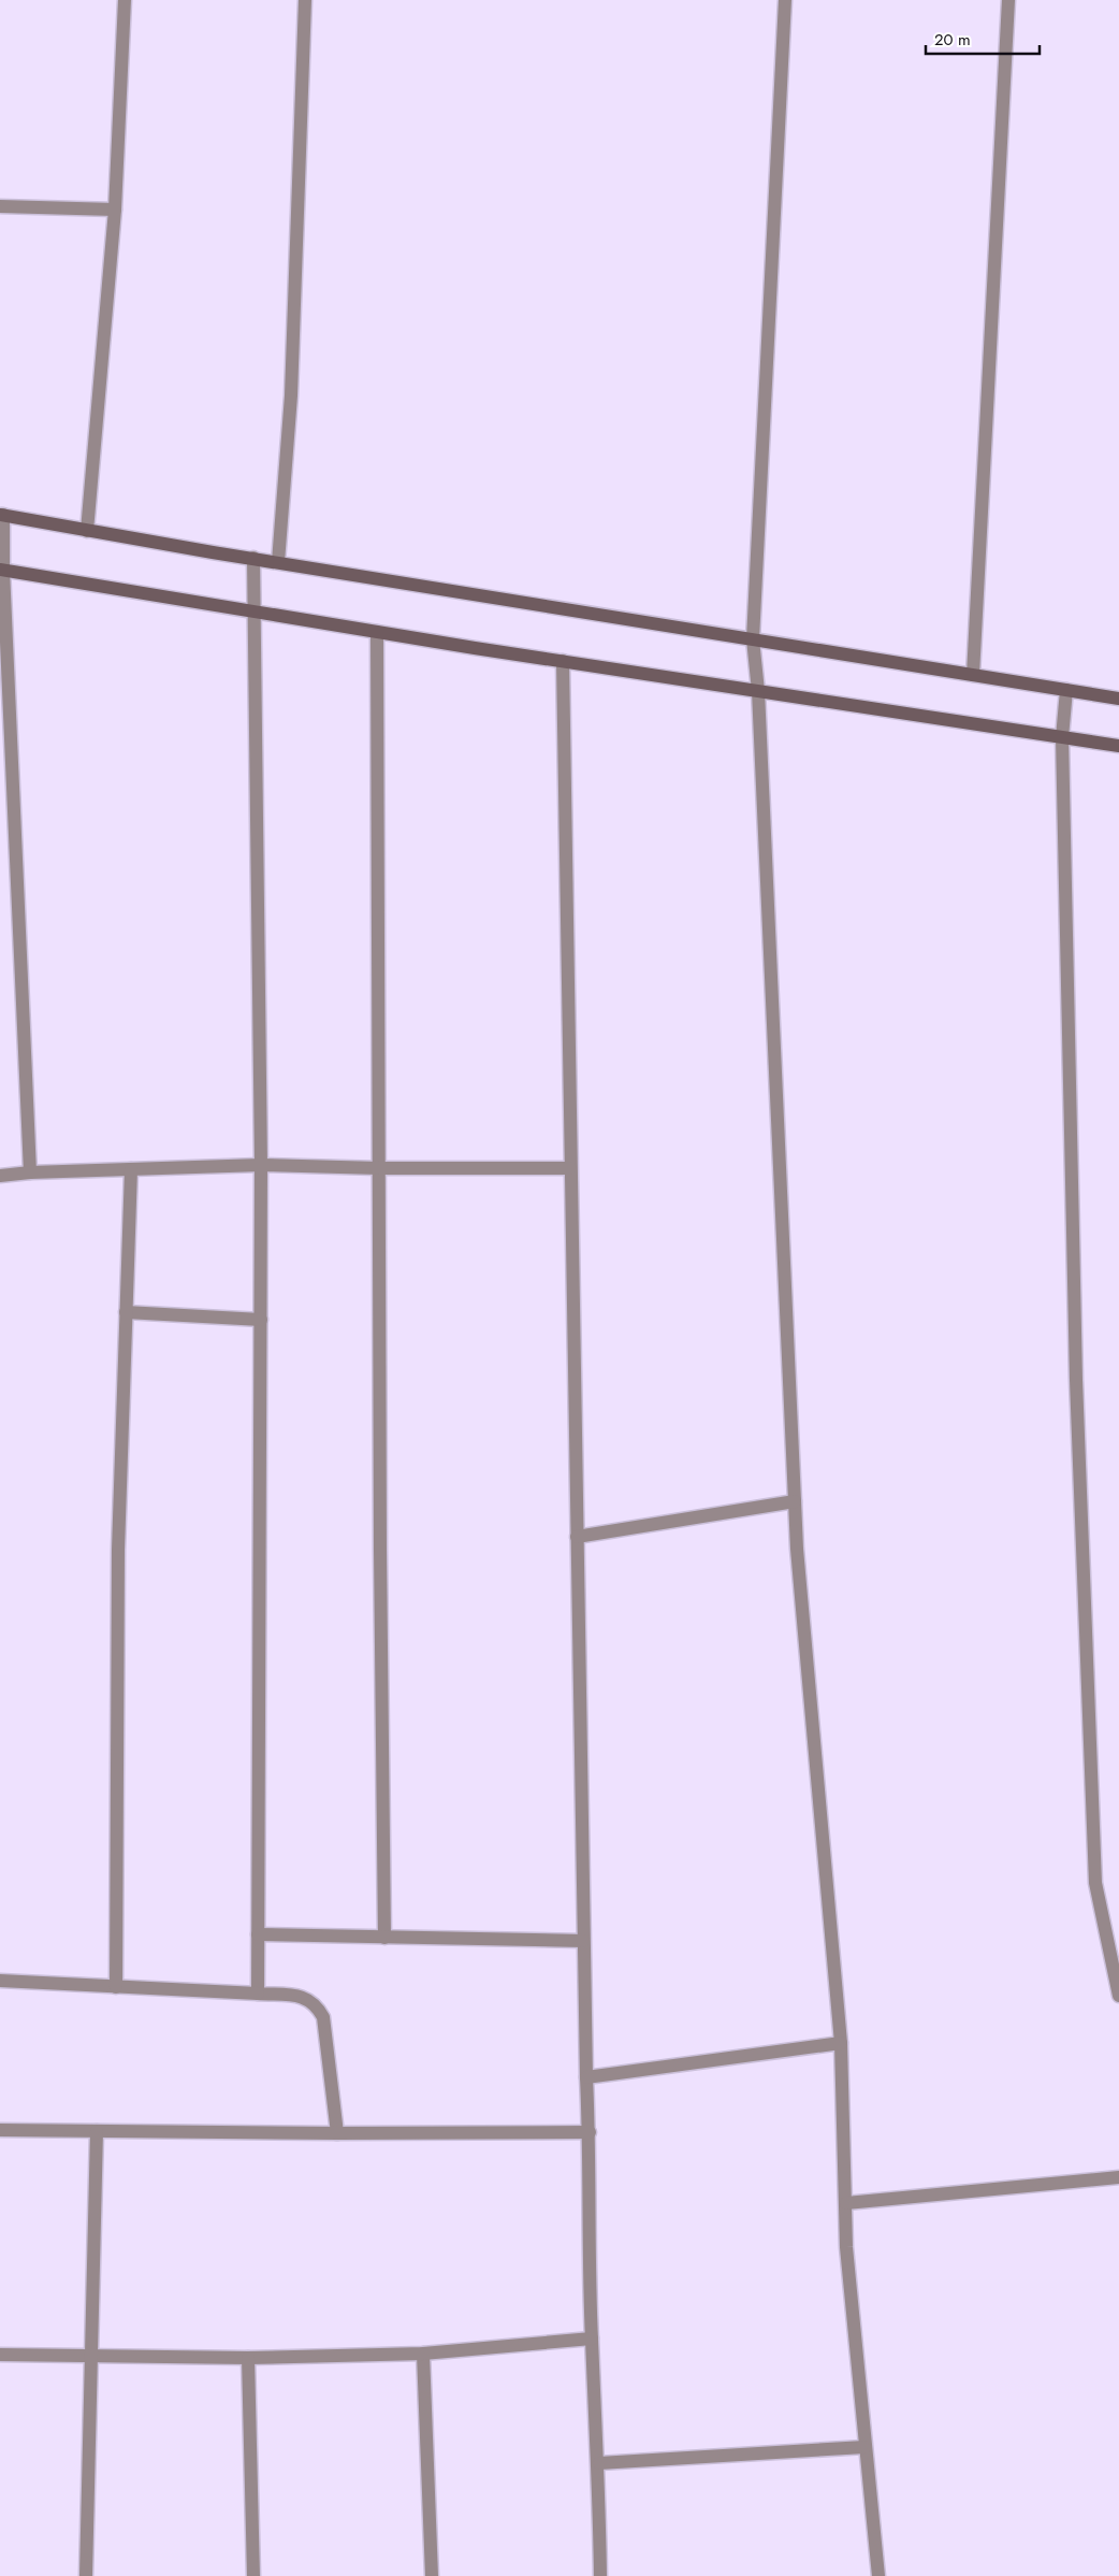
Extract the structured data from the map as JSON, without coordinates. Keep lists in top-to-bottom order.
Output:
{
  "scale_bar": "20 m"
}
